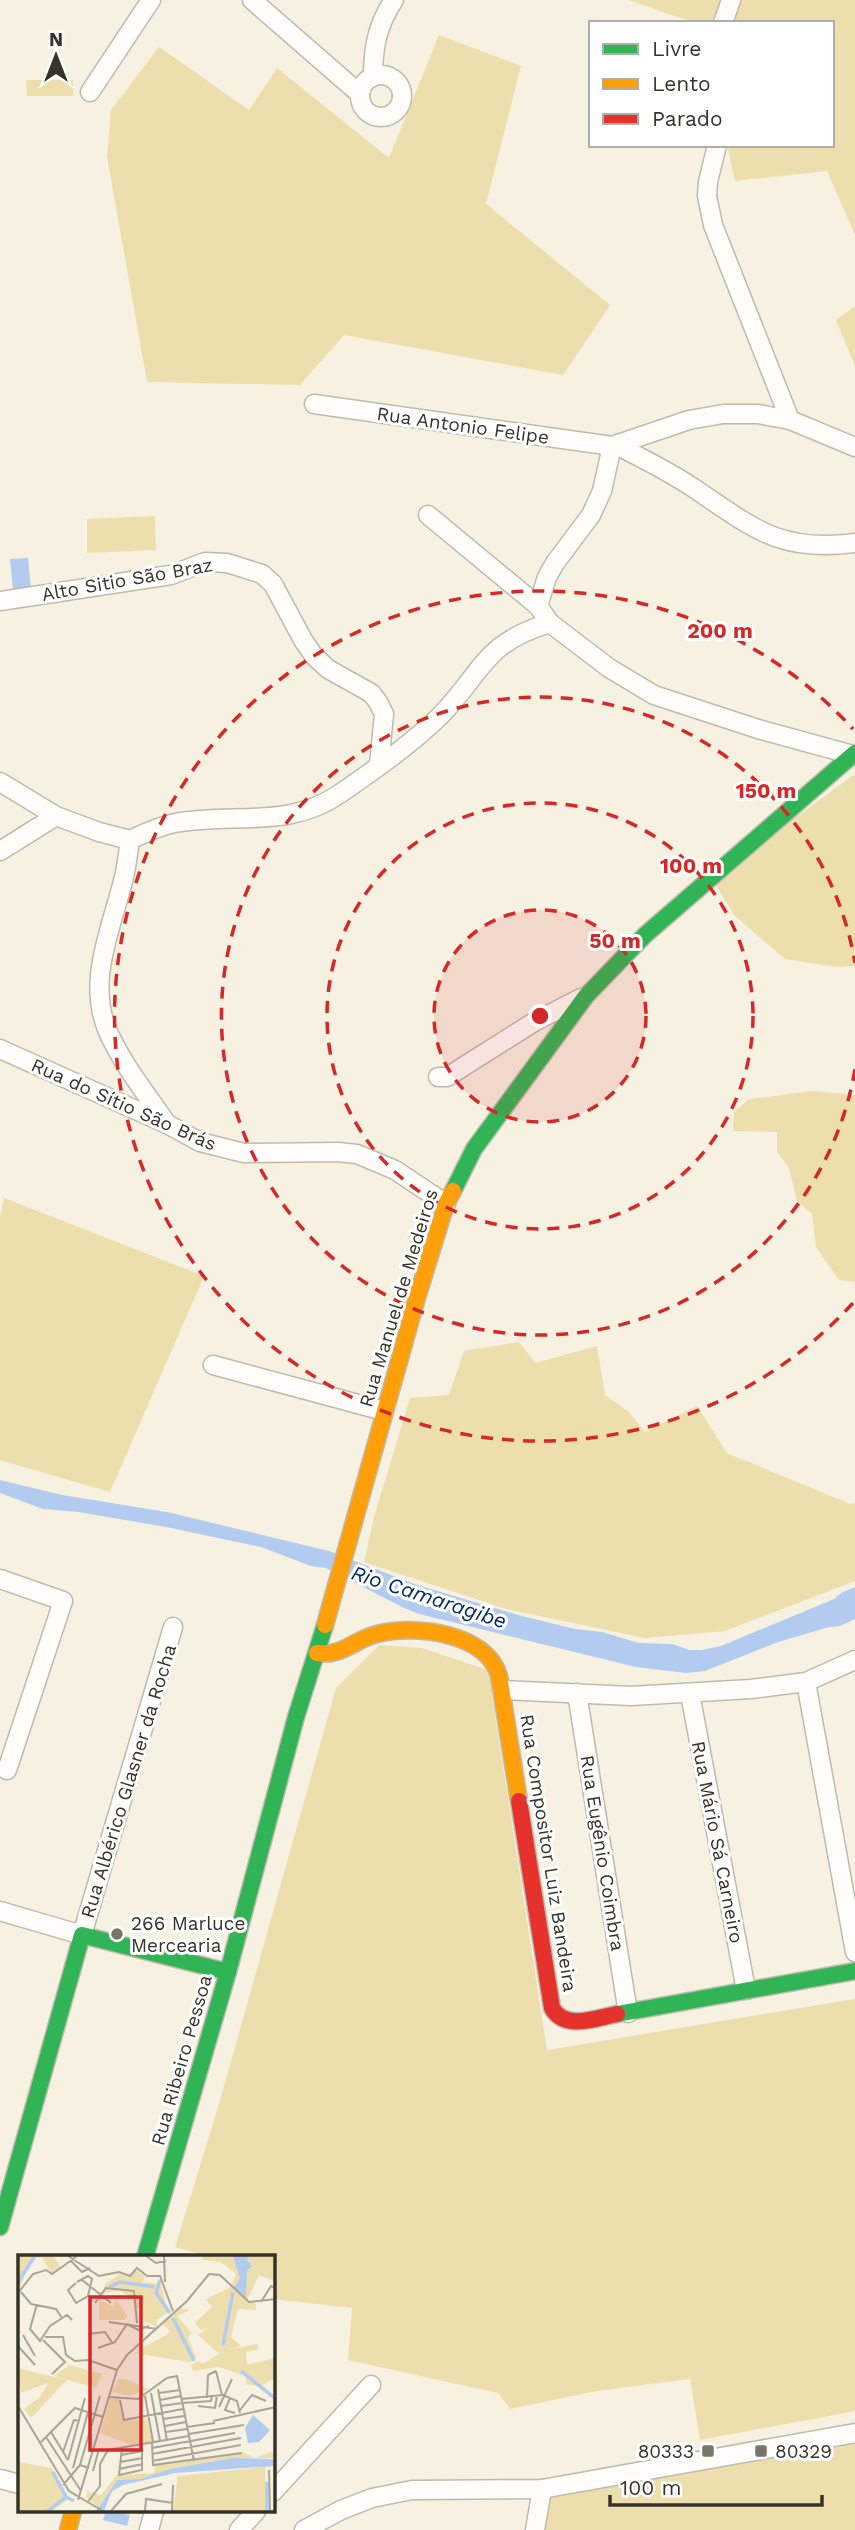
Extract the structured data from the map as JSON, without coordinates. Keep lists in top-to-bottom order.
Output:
{
  "streets": {
    "main road": ["Rua Manuel de Medeiros", "Rua Compositor Luiz Bandeira", "Rua Ribeiro Pessoa"],
    "street": [
      "Rua Antonio Felipe",
      "Alto Sitio São Braz",
      "Rua do Sítio São Brás",
      "Rua Albérico Glasner da Rocha",
      "Rua Mário Sá Carneiro",
      "Rua Eugênio Coimbra"
    ]
  },
  "crossings": [
    ["Rua do Sítio São Brás", "Rua Manuel de Medeiros"],
    ["Rua Manuel de Medeiros", "Rua Ribeiro Pessoa"],
    ["Rua Compositor Luiz Bandeira", "Rua Eugênio Coimbra"],
    ["Rua Compositor Luiz Bandeira", "Rua Ribeiro Pessoa"]
  ],
  "water": ["Rio Camaragibe"],
  "places": {
    "other": ["266 Marluce Mercearia"],
    "transit": ["80333", "80329"]
  },
  "legend": ["Livre", "Lento", "Parado"],
  "scale_bar": "100 m",
  "north": "top",
  "rings": [
    "200 m",
    "150 m",
    "100 m",
    "50 m"
  ]
}
